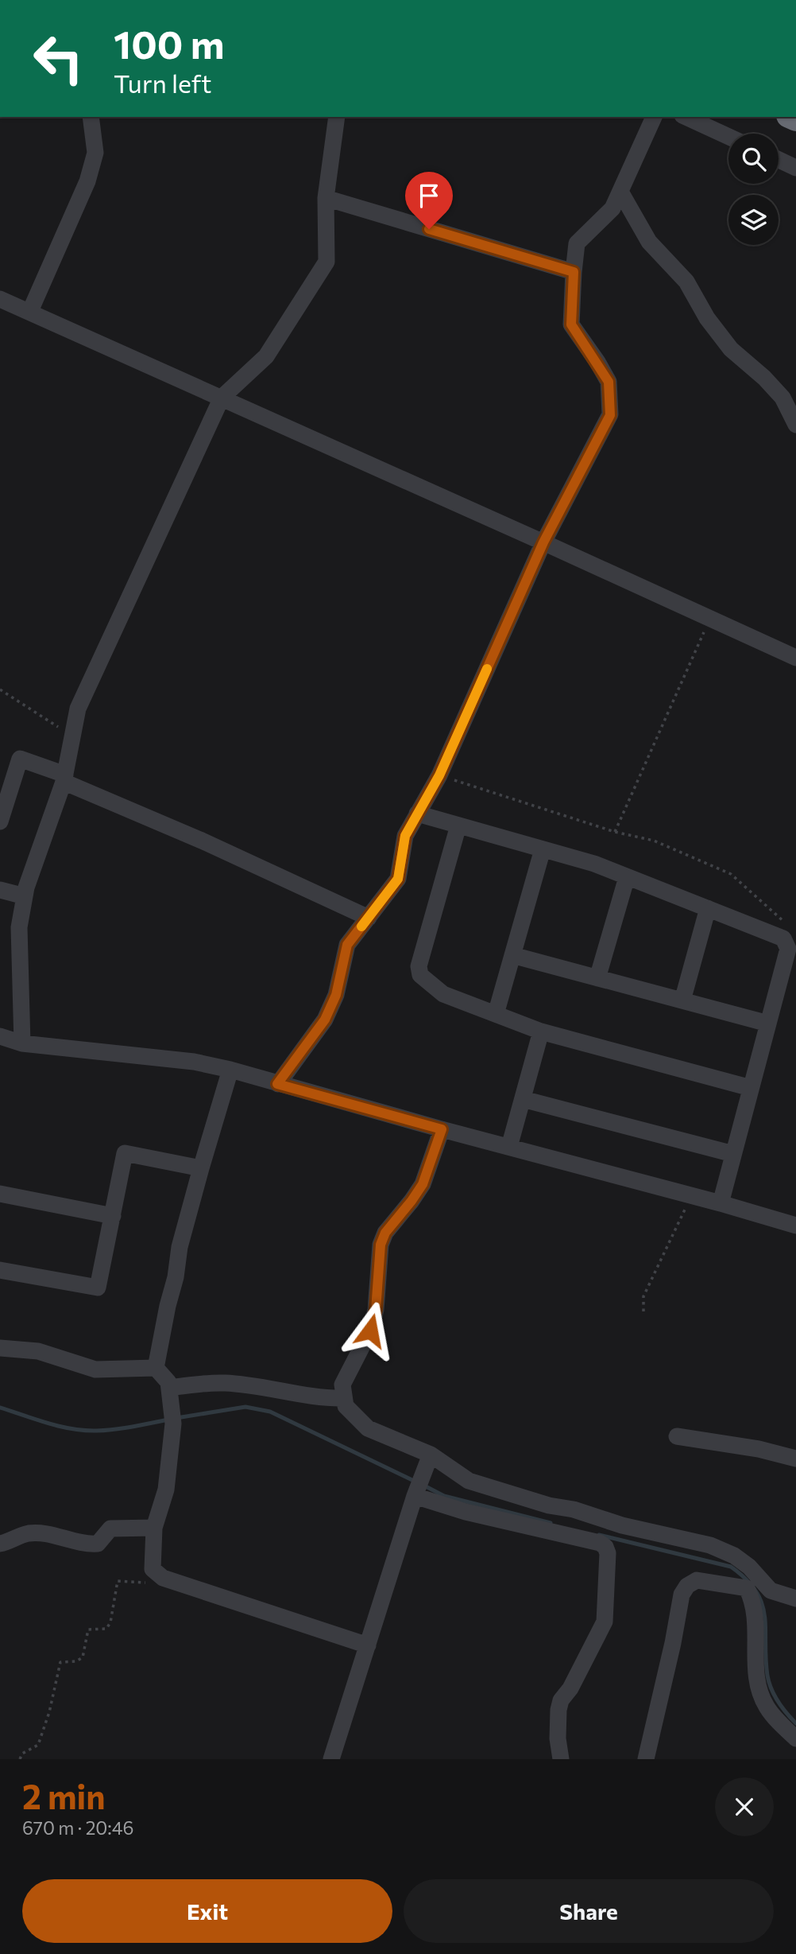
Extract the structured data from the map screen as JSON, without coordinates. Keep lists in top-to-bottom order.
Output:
{
  "page": {
    "turn": ["100 m", "Turn left"],
    "heading": ["2 min", "670 m · 20:46"],
    "buttons": ["Exit", "Share"]
  }
}
